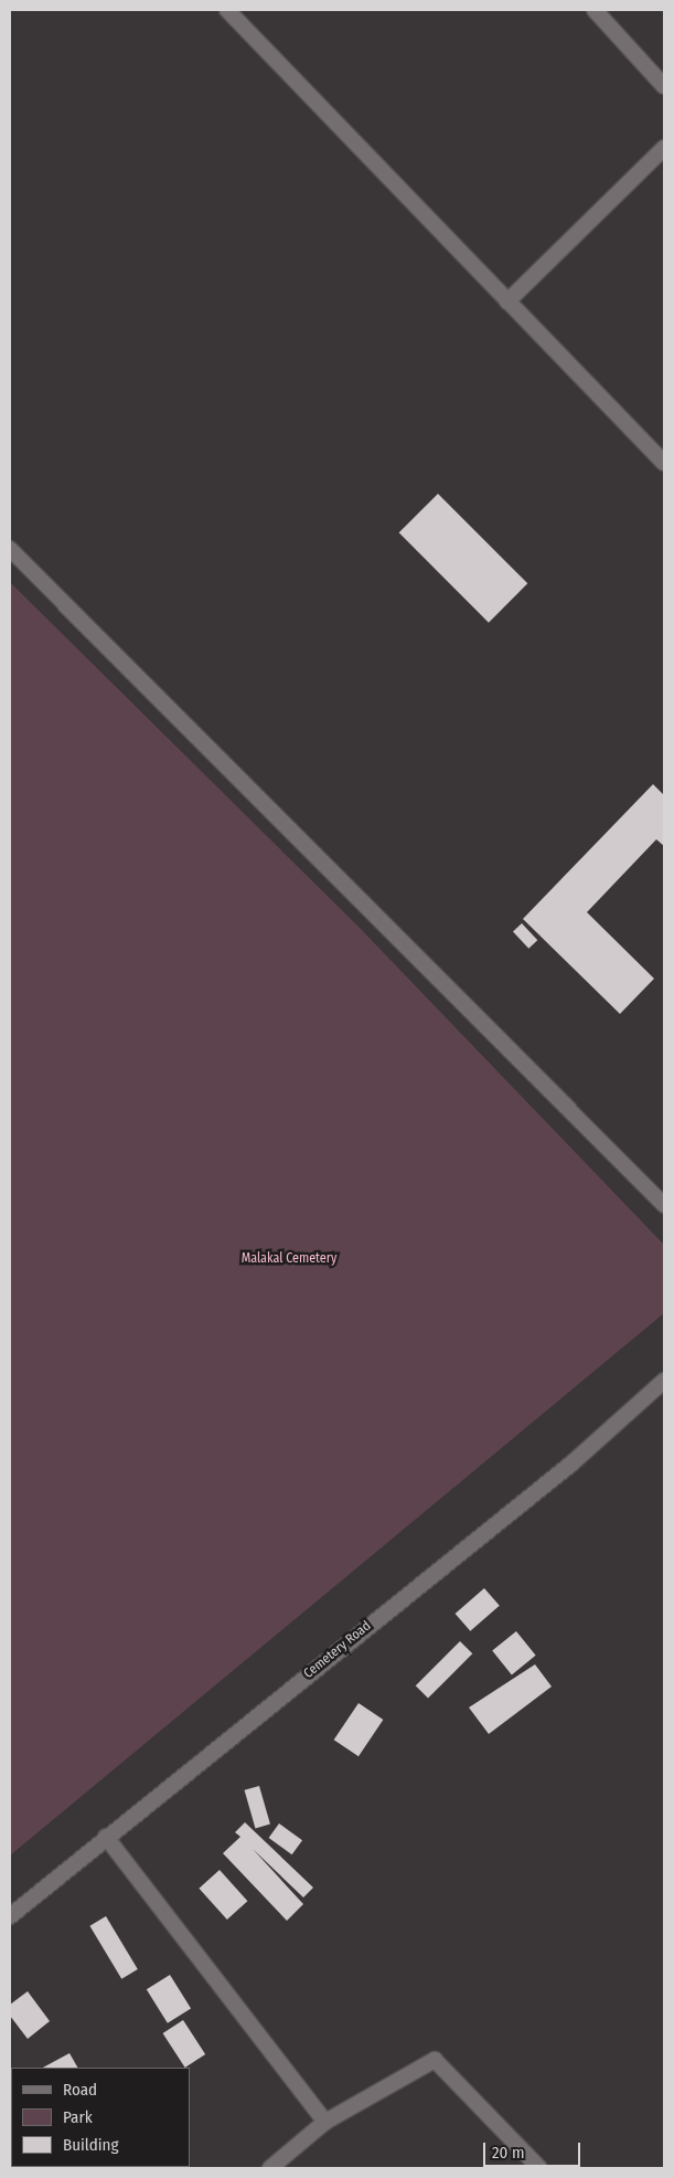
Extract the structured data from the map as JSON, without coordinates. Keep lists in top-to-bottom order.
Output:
{
  "streets": {
    "street": ["Cemetery Road"]
  },
  "parks": ["Malakal Cemetery"],
  "legend": ["Road", "Park", "Building"],
  "scale_bar": "20 m"
}
